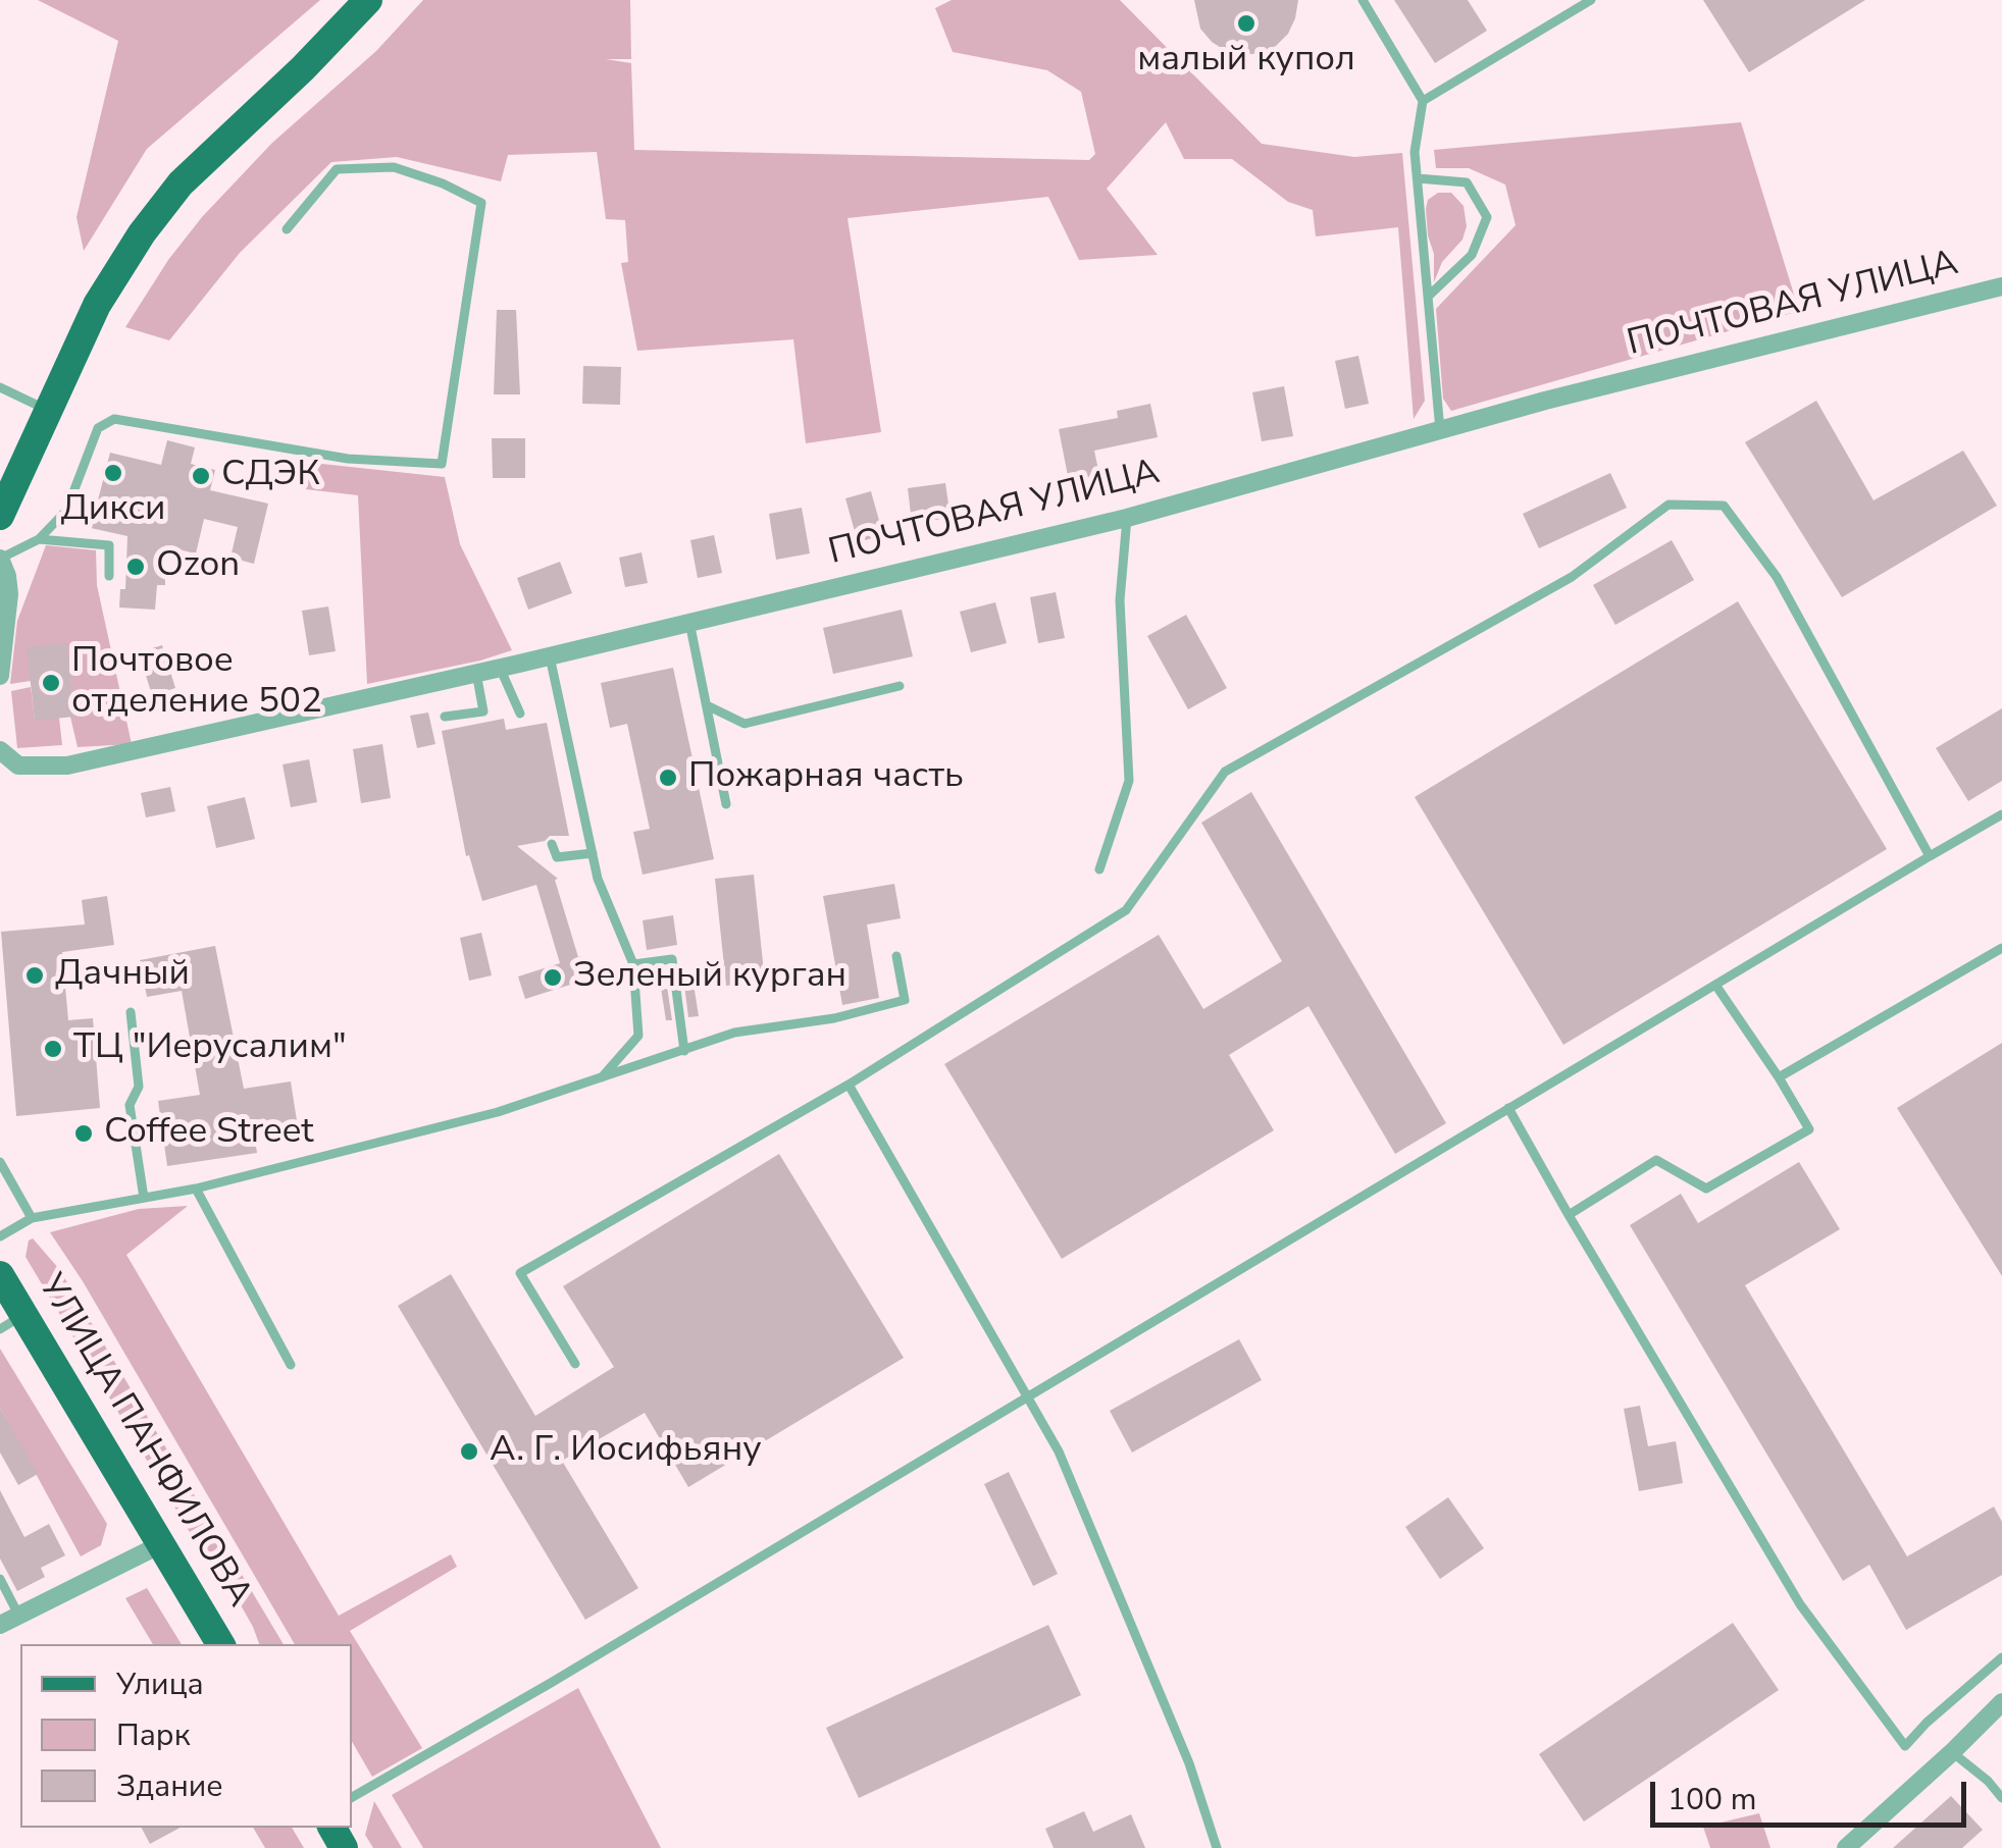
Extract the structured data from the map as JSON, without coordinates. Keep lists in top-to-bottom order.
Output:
{
  "streets": {
    "main road": ["УЛИЦА ПАНФИЛОВА"],
    "street": ["ПОЧТОВАЯ УЛИЦА"]
  },
  "places": [
    "малый купол",
    "Дикси",
    "СДЭК",
    "Ozon",
    "Почтовое отделение 502",
    "Пожарная часть",
    "Дачный",
    "Зеленый курган",
    "ТЦ \"Иерусалим\"",
    "Coffee Street",
    "А. Г. Иосифьяну"
  ],
  "legend": ["Улица", "Парк", "Здание"],
  "scale_bar": "100 m"
}
